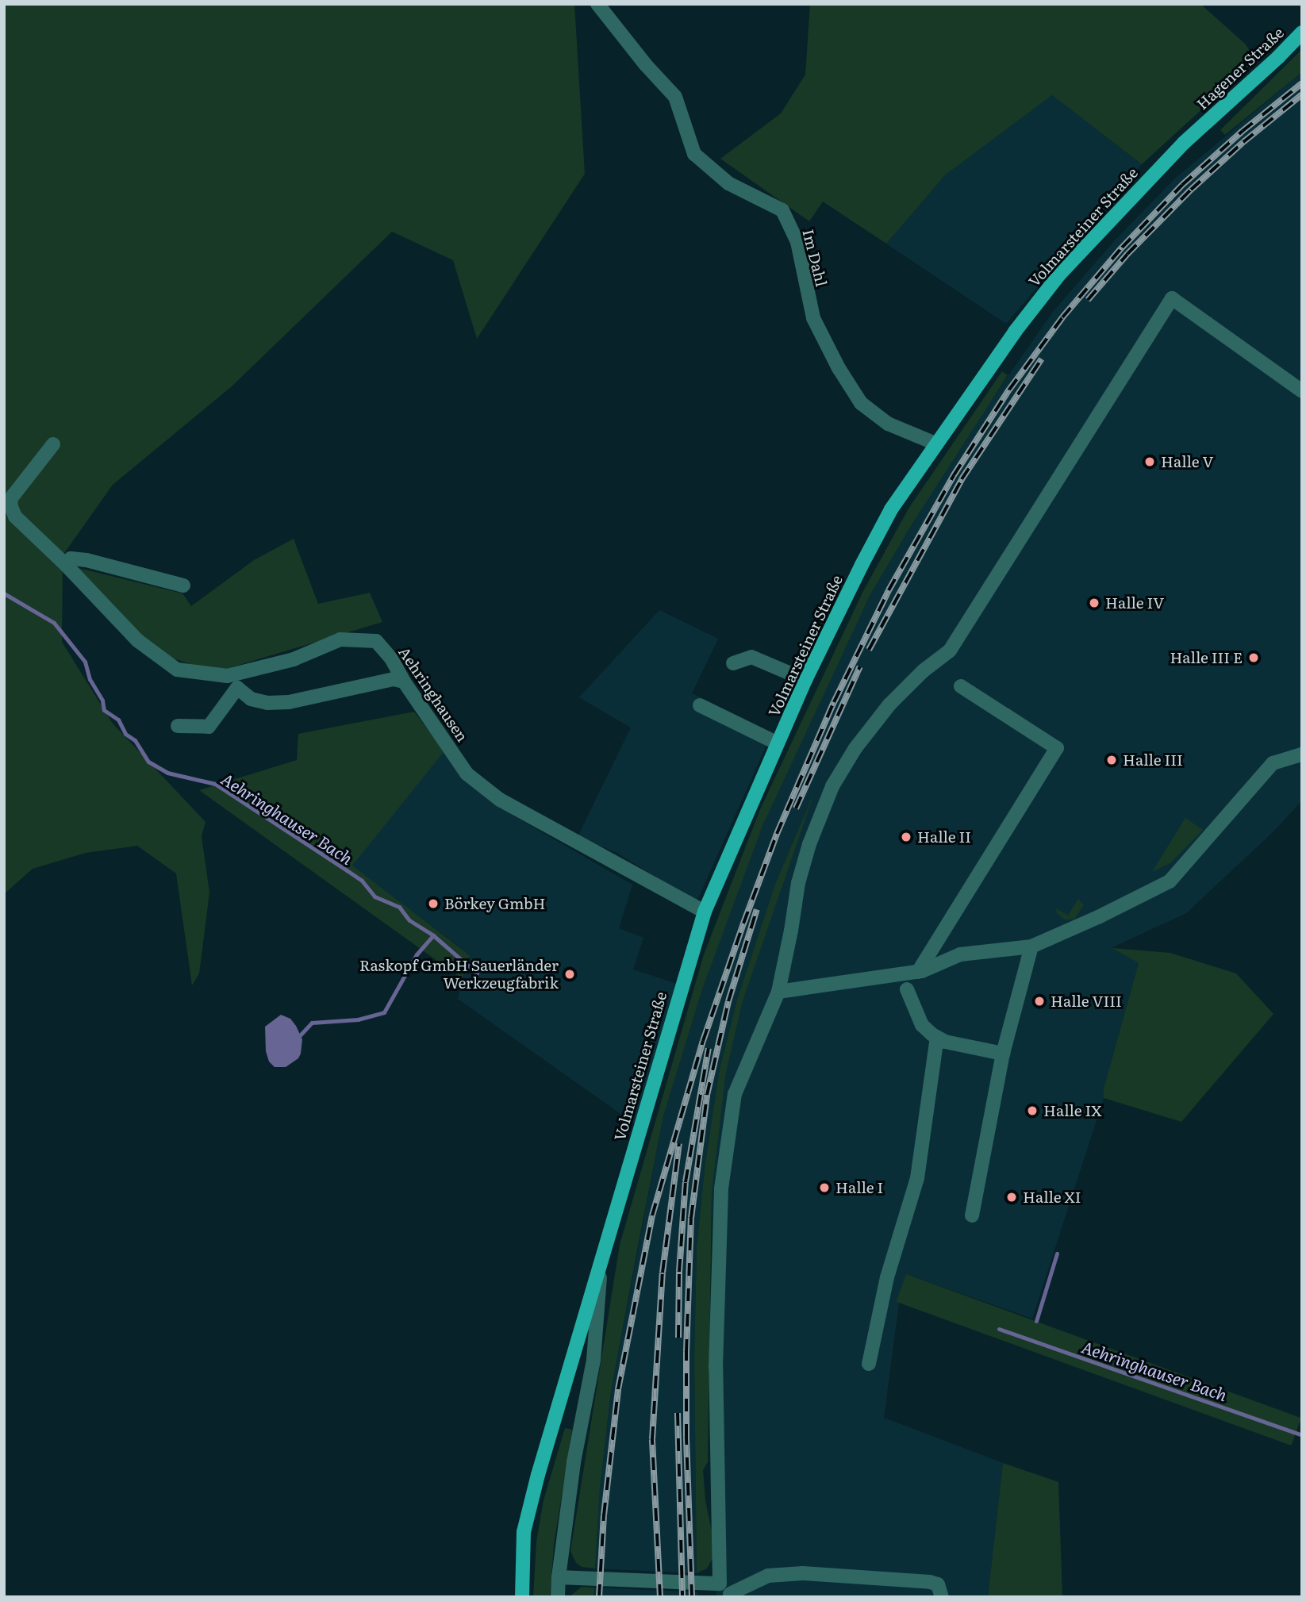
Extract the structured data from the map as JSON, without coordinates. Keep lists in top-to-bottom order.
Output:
{
  "streets": {
    "main road": ["Hagener Straße", "Volmarsteiner Straße"],
    "street": ["Im Dahl", "Aehringhausen"]
  },
  "crossings": [
    ["Hagener Straße", "Volmarsteiner Straße"],
    ["Volmarsteiner Straße", "Im Dahl"],
    ["Volmarsteiner Straße", "Aehringhausen"]
  ],
  "water": ["Aehringhauser Bach"],
  "places": [
    "Halle V",
    "Halle IV",
    "Halle III E",
    "Halle III",
    "Halle II",
    "Börkey GmbH",
    "Raskopf GmbH Sauerländer Werkzeugfabrik",
    "Halle VIII",
    "Halle IX",
    "Halle I",
    "Halle XI"
  ]
}
